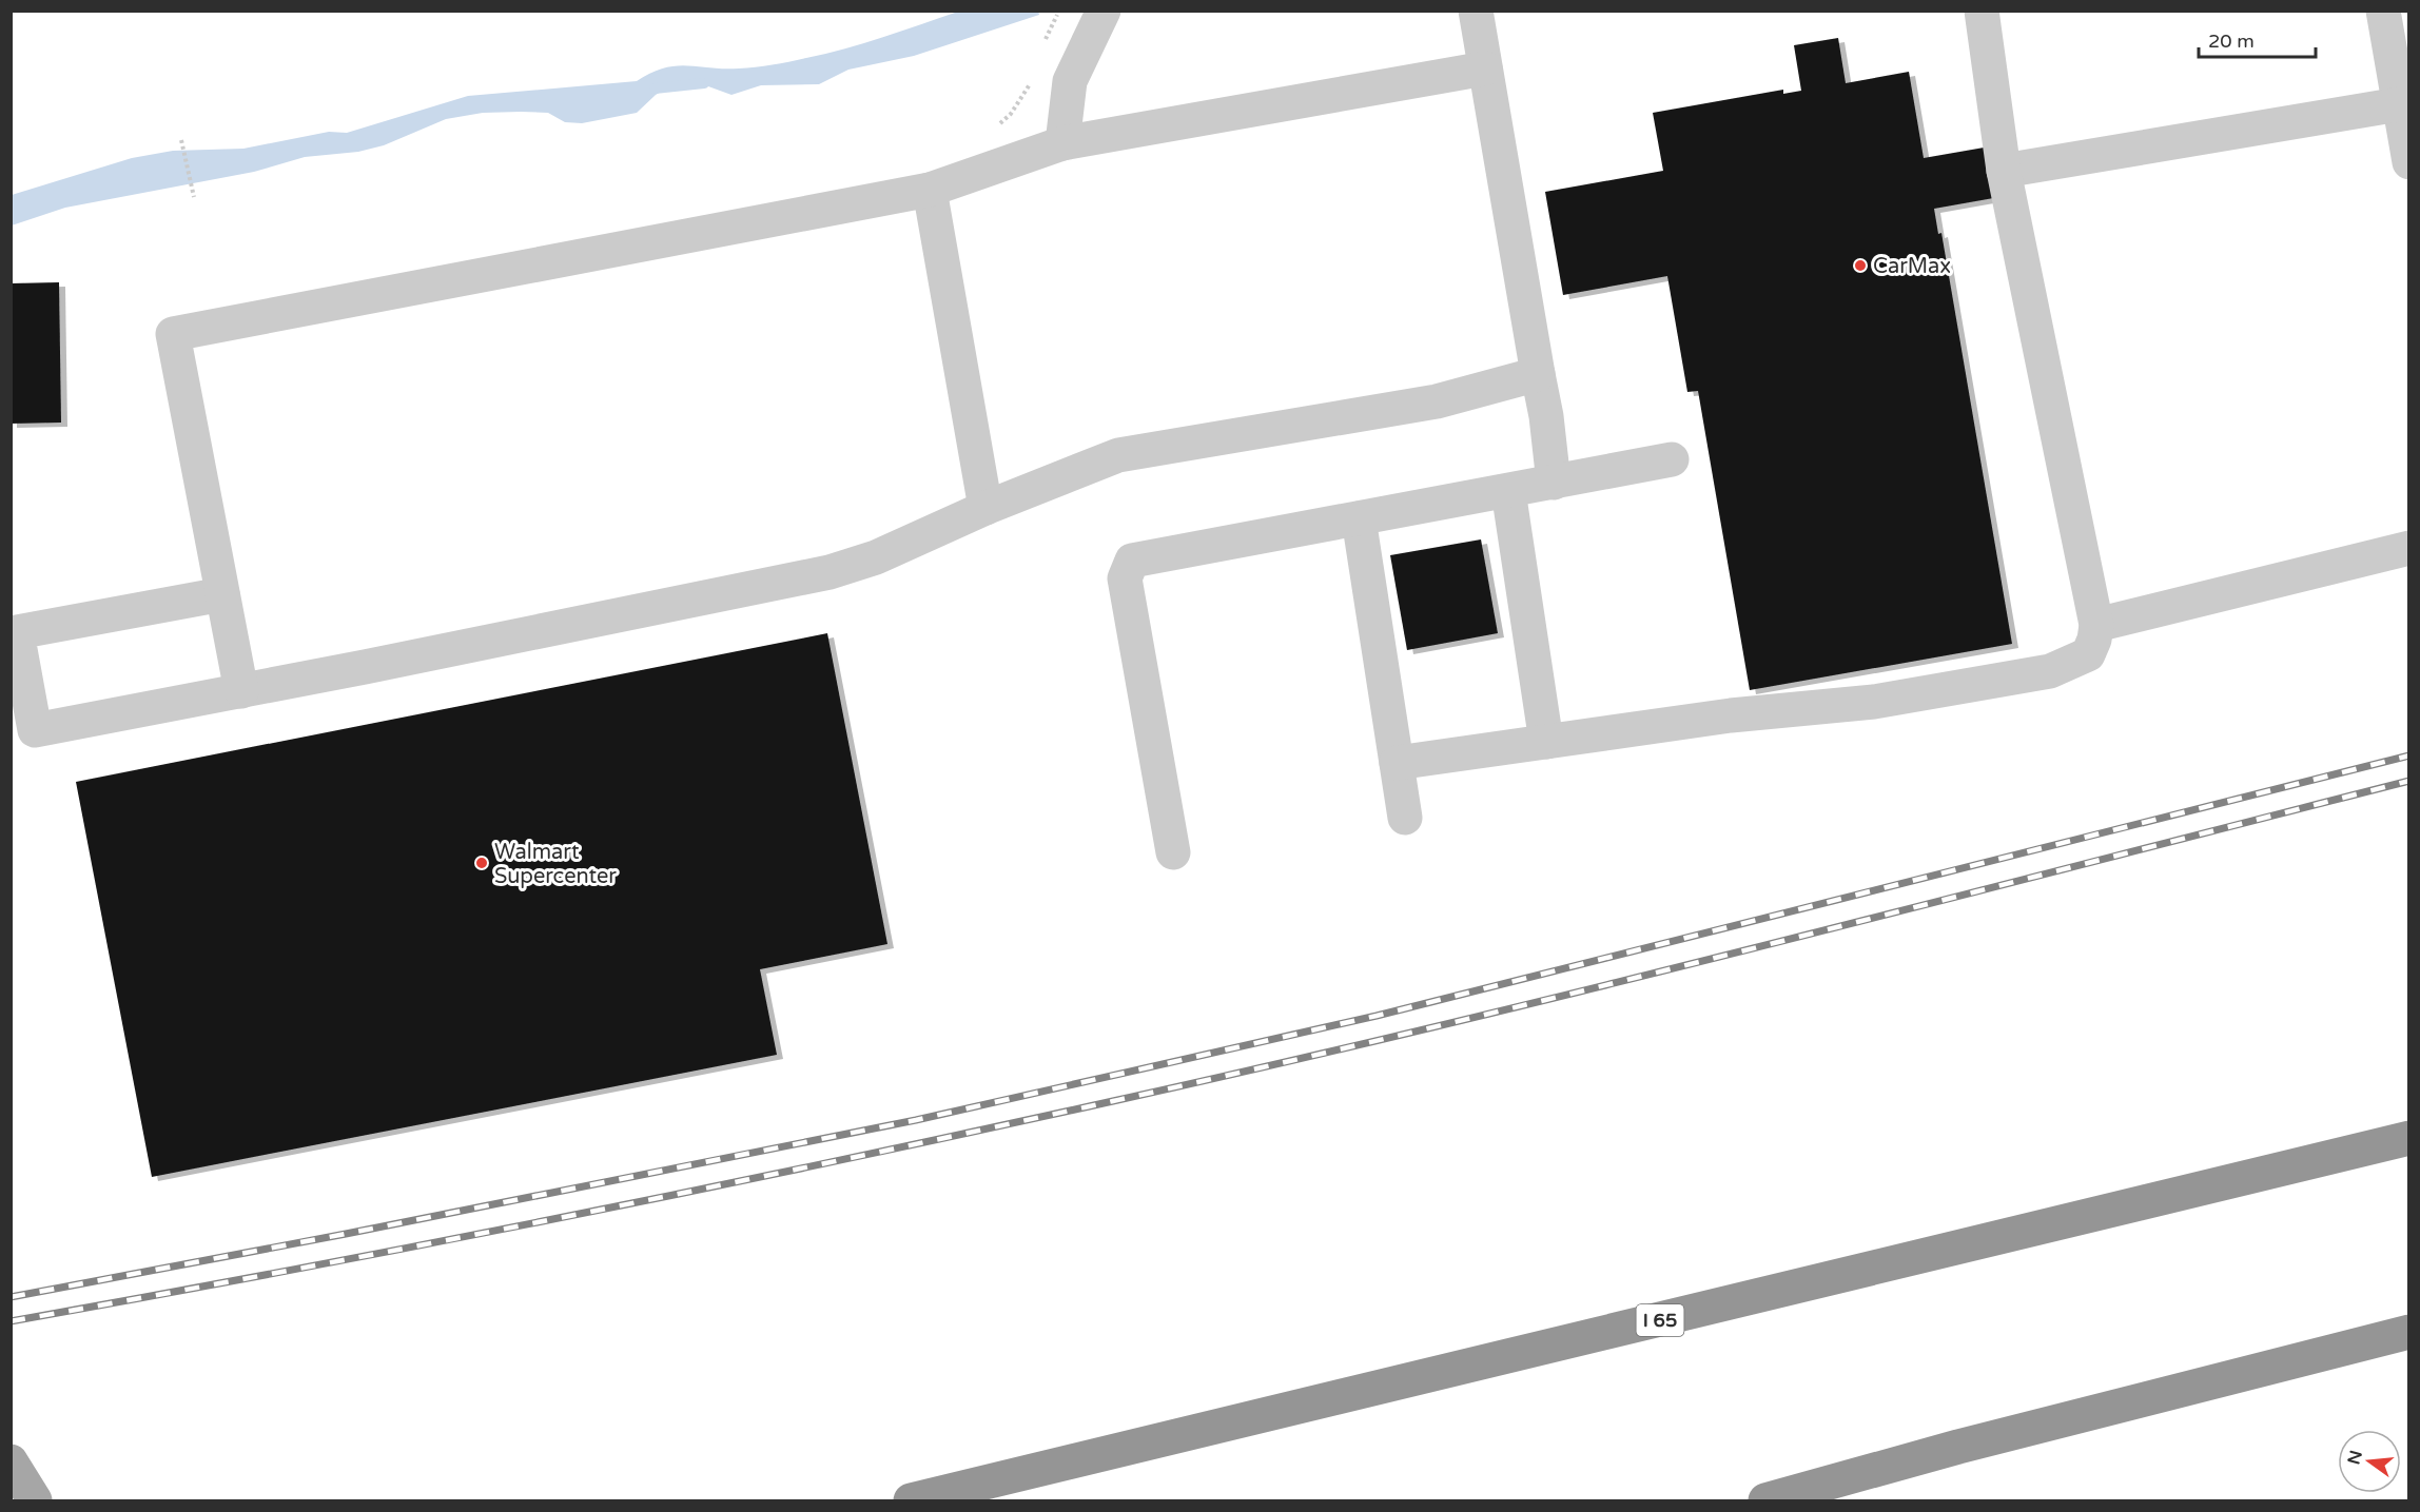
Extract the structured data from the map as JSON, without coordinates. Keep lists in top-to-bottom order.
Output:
{
  "streets": {
    "highway": ["I 65"]
  },
  "places": ["CarMax", "Walmart Supercenter"],
  "scale_bar": "20 m",
  "north": "left"
}
